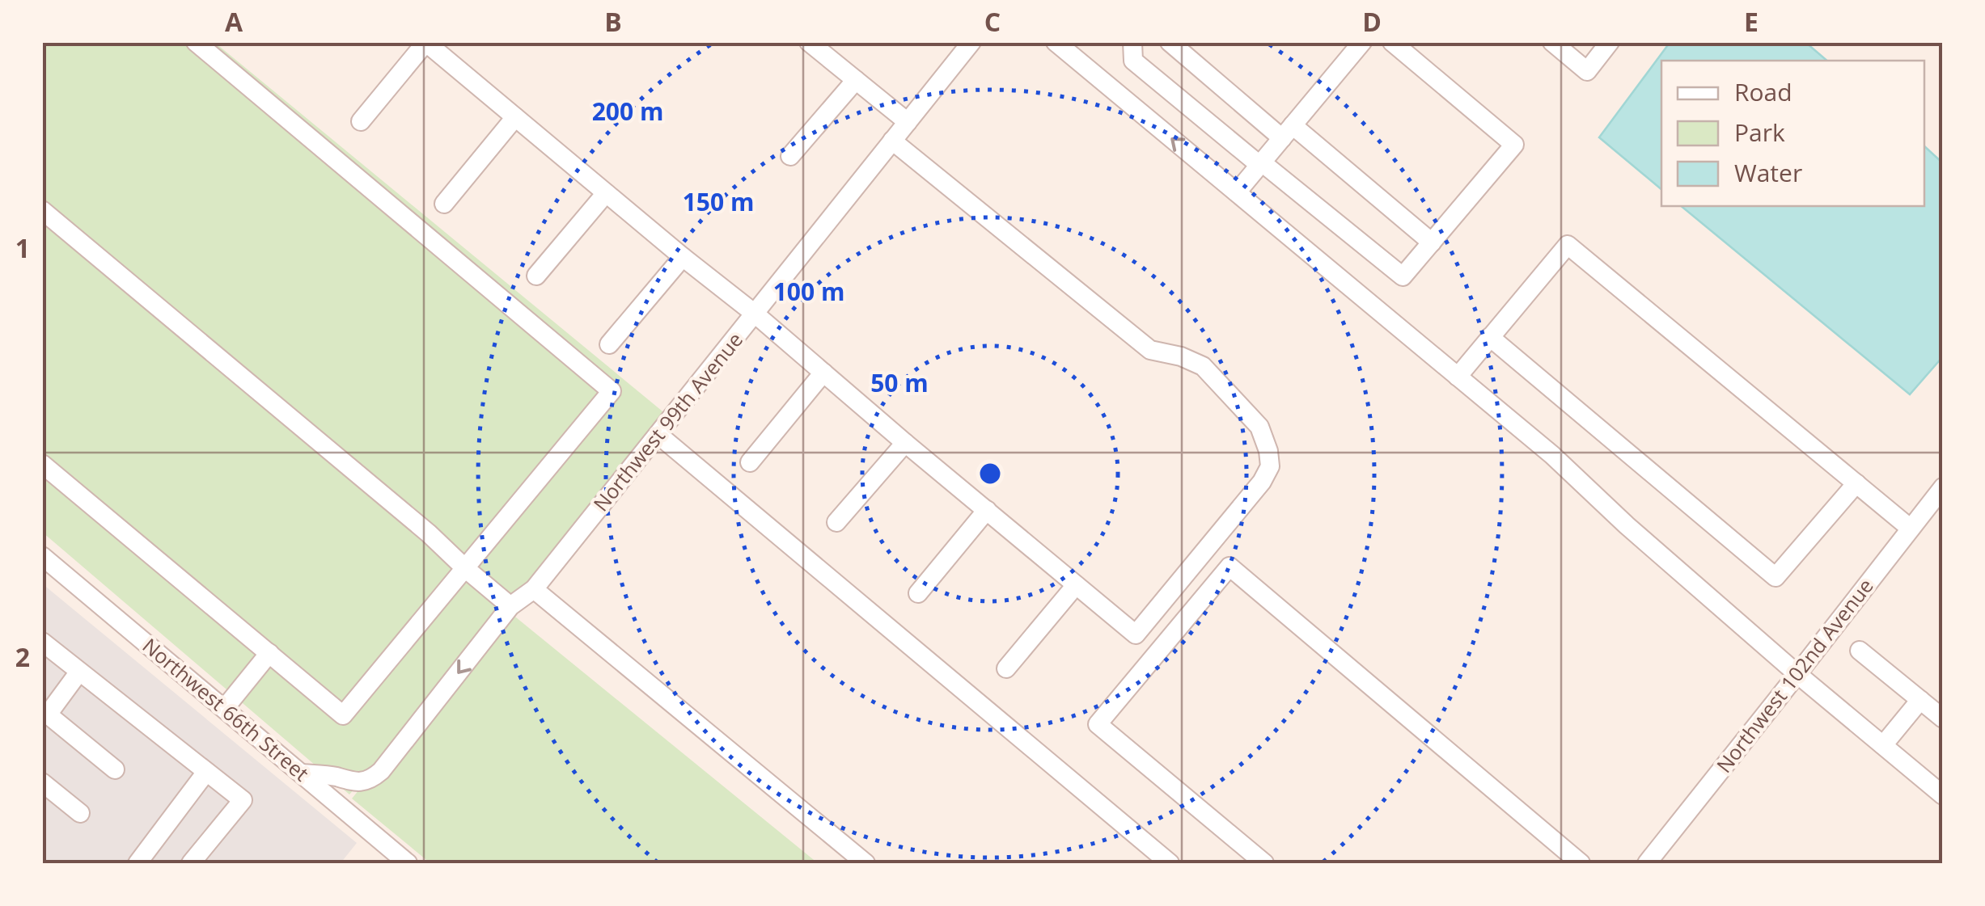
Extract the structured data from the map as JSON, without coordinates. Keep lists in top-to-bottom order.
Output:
{
  "streets": {
    "street": ["Northwest 99th Avenue", "Northwest 102nd Avenue", "Northwest 66th Street"]
  },
  "crossings": [
    ["Northwest 99th Avenue", "Northwest 66th Street"]
  ],
  "legend": ["Road", "Park", "Water"],
  "grid": {
    "columns": [
      "A",
      "B",
      "C",
      "D",
      "E"
    ],
    "rows": ["1", "2"]
  },
  "rings": [
    "200 m",
    "150 m",
    "100 m",
    "50 m"
  ]
}
